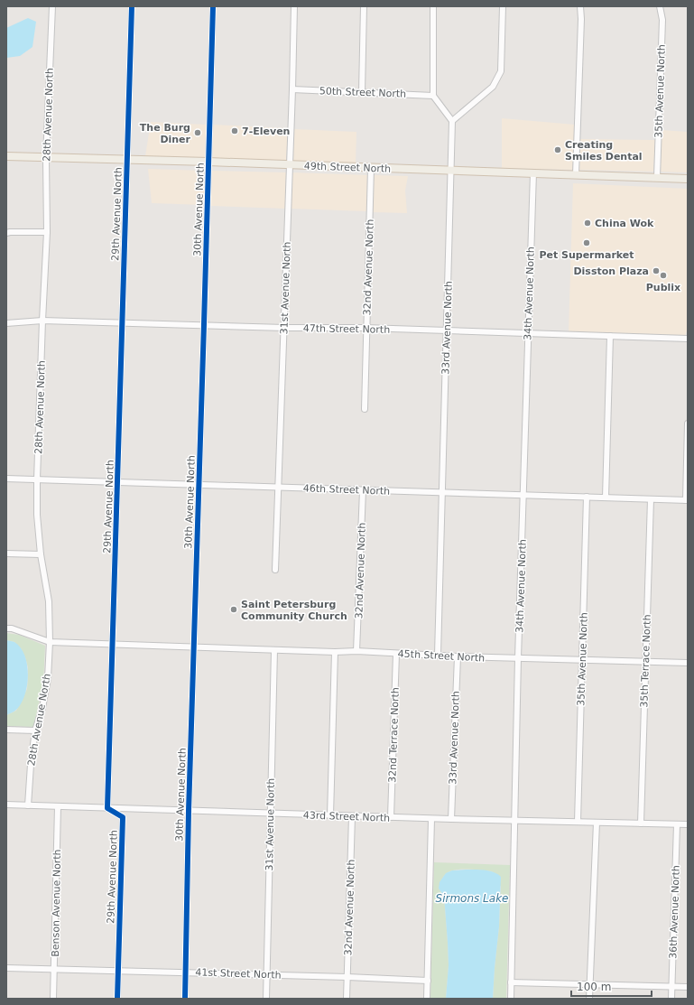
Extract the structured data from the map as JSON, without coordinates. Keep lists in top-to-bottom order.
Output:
{
  "streets": {
    "main road": ["49th Street North"],
    "street": [
      "35th Avenue North",
      "50th Street North",
      "28th Avenue North",
      "30th Avenue North",
      "29th Avenue North",
      "32nd Avenue North",
      "31st Avenue North",
      "34th Avenue North",
      "33rd Avenue North",
      "47th Street North",
      "46th Street North",
      "45th Street North",
      "35th Terrace North",
      "32nd Terrace North",
      "43rd Street North",
      "Benson Avenue North",
      "36th Avenue North",
      "41st Street North"
    ]
  },
  "crossings": [
    ["35th Avenue North", "49th Street North"],
    ["35th Avenue North", "46th Street North"],
    ["35th Avenue North", "45th Street North"],
    ["35th Avenue North", "43rd Street North"],
    ["50th Street North", "31st Avenue North"],
    ["28th Avenue North", "49th Street North"],
    ["28th Avenue North", "47th Street North"],
    ["28th Avenue North", "46th Street North"],
    ["28th Avenue North", "45th Street North"],
    ["28th Avenue North", "43rd Street North"],
    ["49th Street North", "30th Avenue North"],
    ["49th Street North", "29th Avenue North"],
    ["49th Street North", "32nd Avenue North"],
    ["49th Street North", "31st Avenue North"],
    ["49th Street North", "34th Avenue North"],
    ["49th Street North", "33rd Avenue North"],
    ["30th Avenue North", "47th Street North"],
    ["30th Avenue North", "46th Street North"],
    ["30th Avenue North", "45th Street North"],
    ["30th Avenue North", "43rd Street North"],
    ["30th Avenue North", "41st Street North"],
    ["29th Avenue North", "47th Street North"],
    ["29th Avenue North", "46th Street North"],
    ["29th Avenue North", "45th Street North"],
    ["29th Avenue North", "43rd Street North"],
    ["29th Avenue North", "41st Street North"],
    ["32nd Avenue North", "47th Street North"],
    ["32nd Avenue North", "46th Street North"],
    ["32nd Avenue North", "45th Street North"],
    ["32nd Avenue North", "43rd Street North"],
    ["32nd Avenue North", "41st Street North"],
    ["31st Avenue North", "47th Street North"],
    ["31st Avenue North", "46th Street North"],
    ["31st Avenue North", "45th Street North"],
    ["31st Avenue North", "43rd Street North"],
    ["31st Avenue North", "41st Street North"],
    ["34th Avenue North", "47th Street North"],
    ["34th Avenue North", "46th Street North"],
    ["34th Avenue North", "45th Street North"],
    ["34th Avenue North", "43rd Street North"],
    ["33rd Avenue North", "47th Street North"],
    ["33rd Avenue North", "46th Street North"],
    ["33rd Avenue North", "45th Street North"],
    ["33rd Avenue North", "43rd Street North"],
    ["46th Street North", "35th Terrace North"],
    ["45th Street North", "35th Terrace North"],
    ["45th Street North", "32nd Terrace North"],
    ["35th Terrace North", "43rd Street North"],
    ["32nd Terrace North", "43rd Street North"],
    ["43rd Street North", "Benson Avenue North"],
    ["43rd Street North", "36th Avenue North"],
    ["Benson Avenue North", "41st Street North"]
  ],
  "water": ["Sirmons Lake"],
  "places": [
    "7-Eleven",
    "The Burg Diner",
    "Creating Smiles Dental",
    "China Wok",
    "Pet Supermarket",
    "Disston Plaza",
    "Publix",
    "Saint Petersburg Community Church"
  ],
  "scale_bar": "100 m"
}
